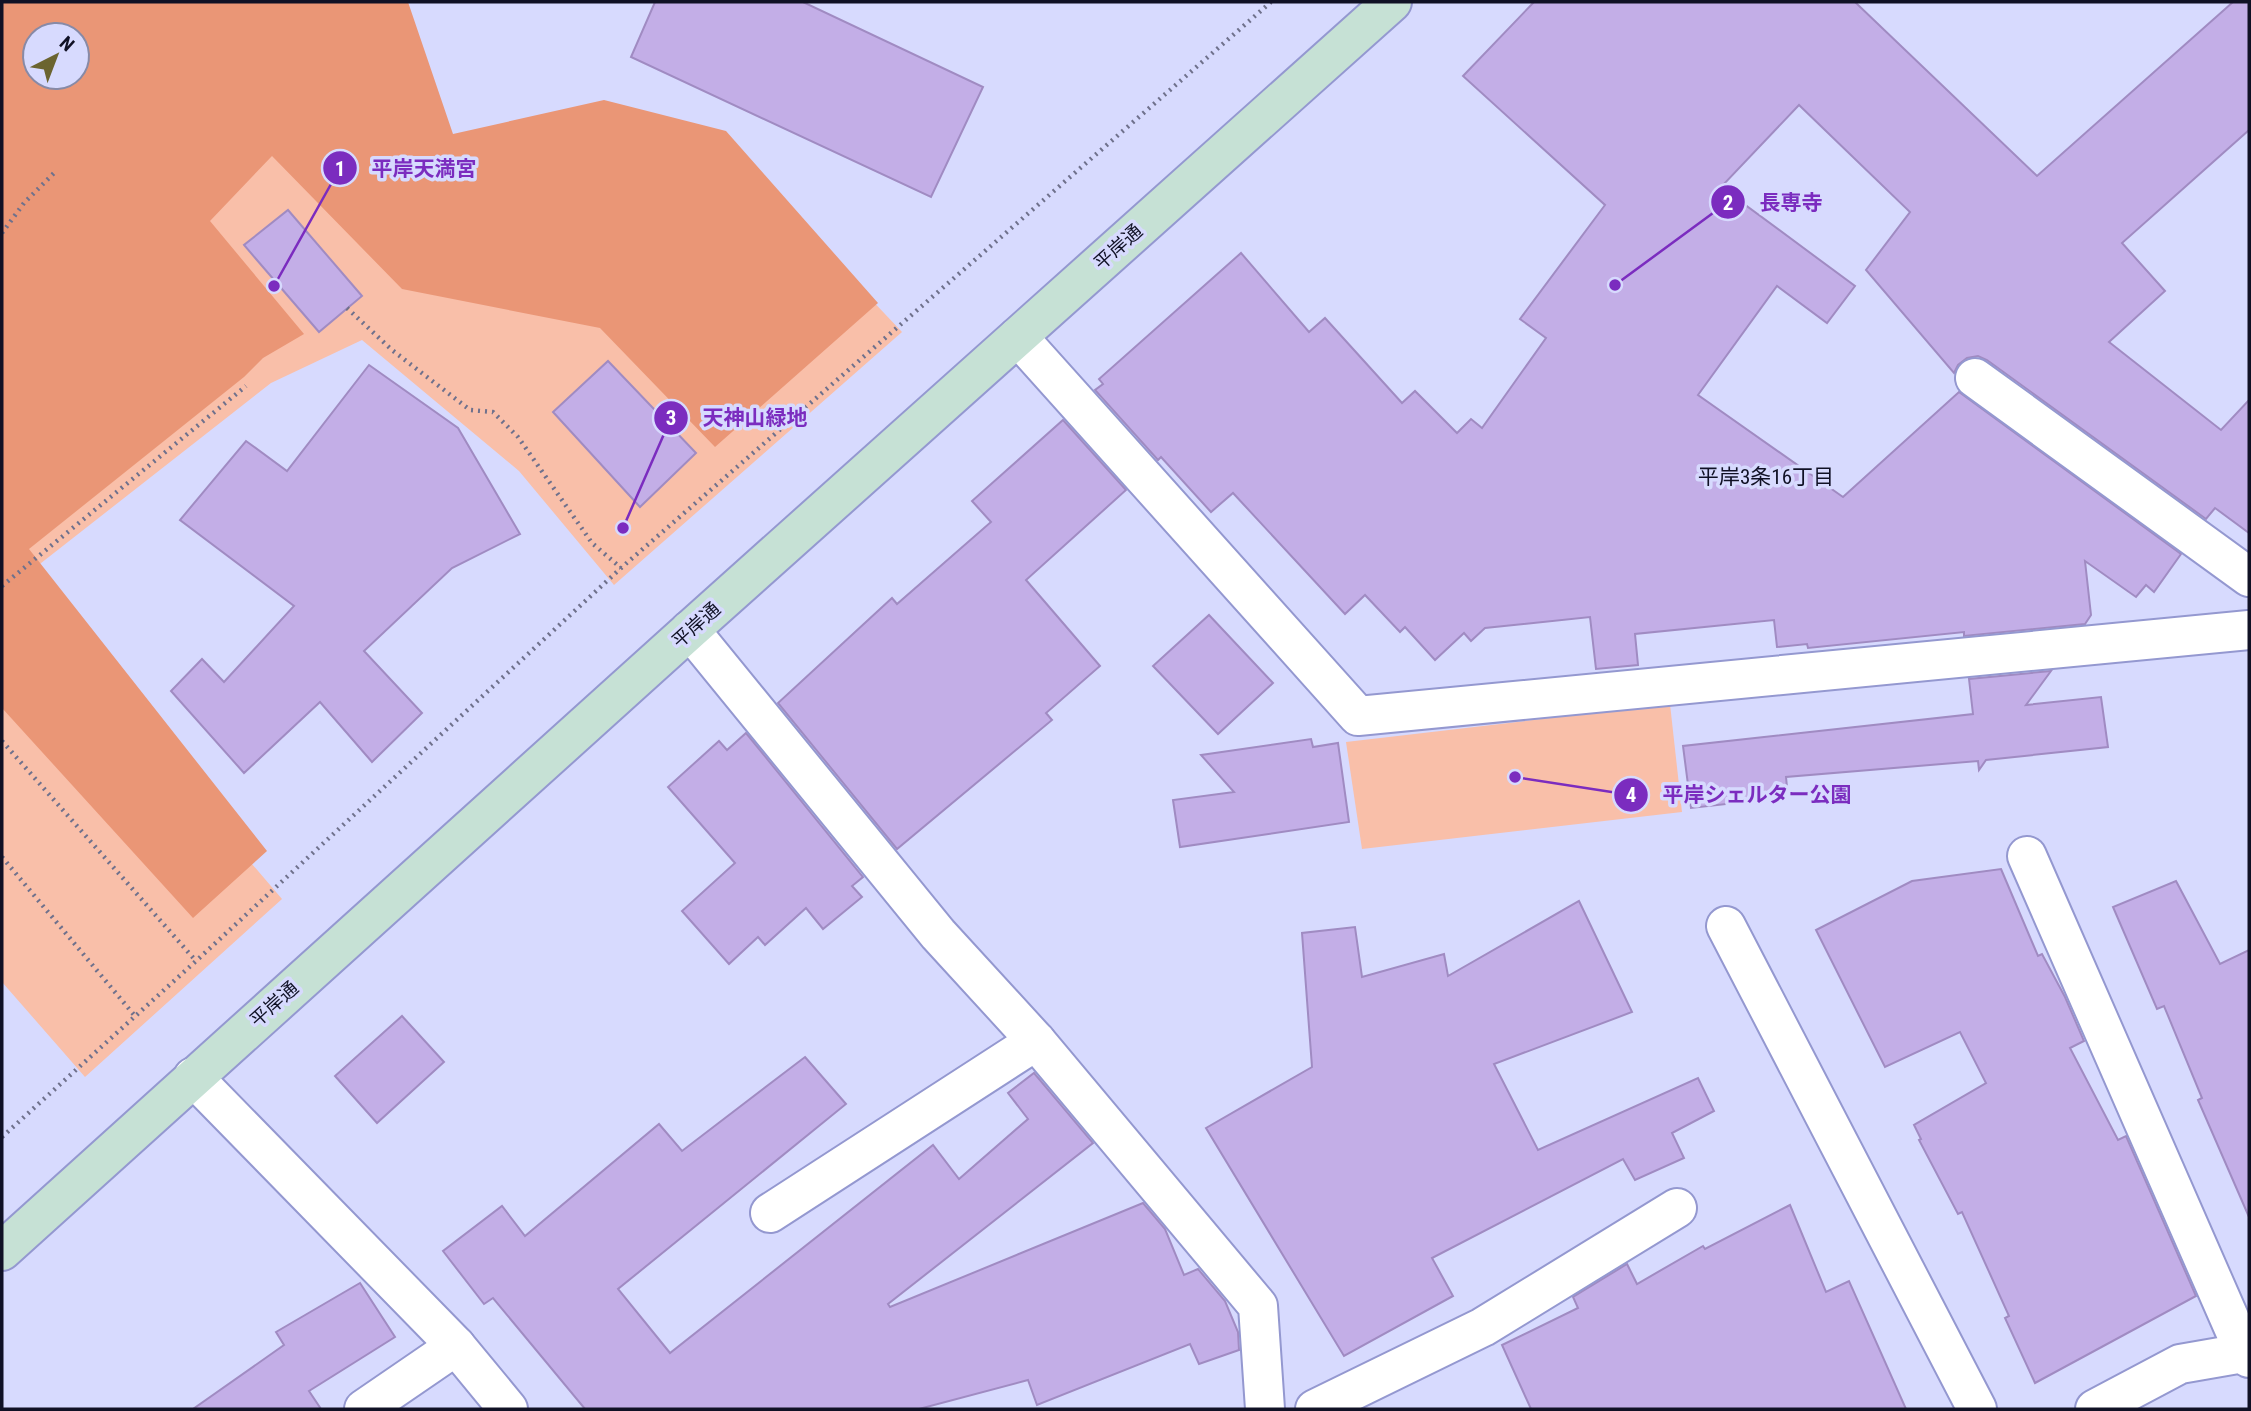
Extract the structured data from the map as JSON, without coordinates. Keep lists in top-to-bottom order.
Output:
{
  "streets": {
    "street": ["平岸通"]
  },
  "districts": ["平岸3条16丁目"],
  "places": [
    "長専寺",
    "平岸天満宮",
    "天神山緑地",
    "平岸シェルター公園"
  ],
  "north": "top right"
}
